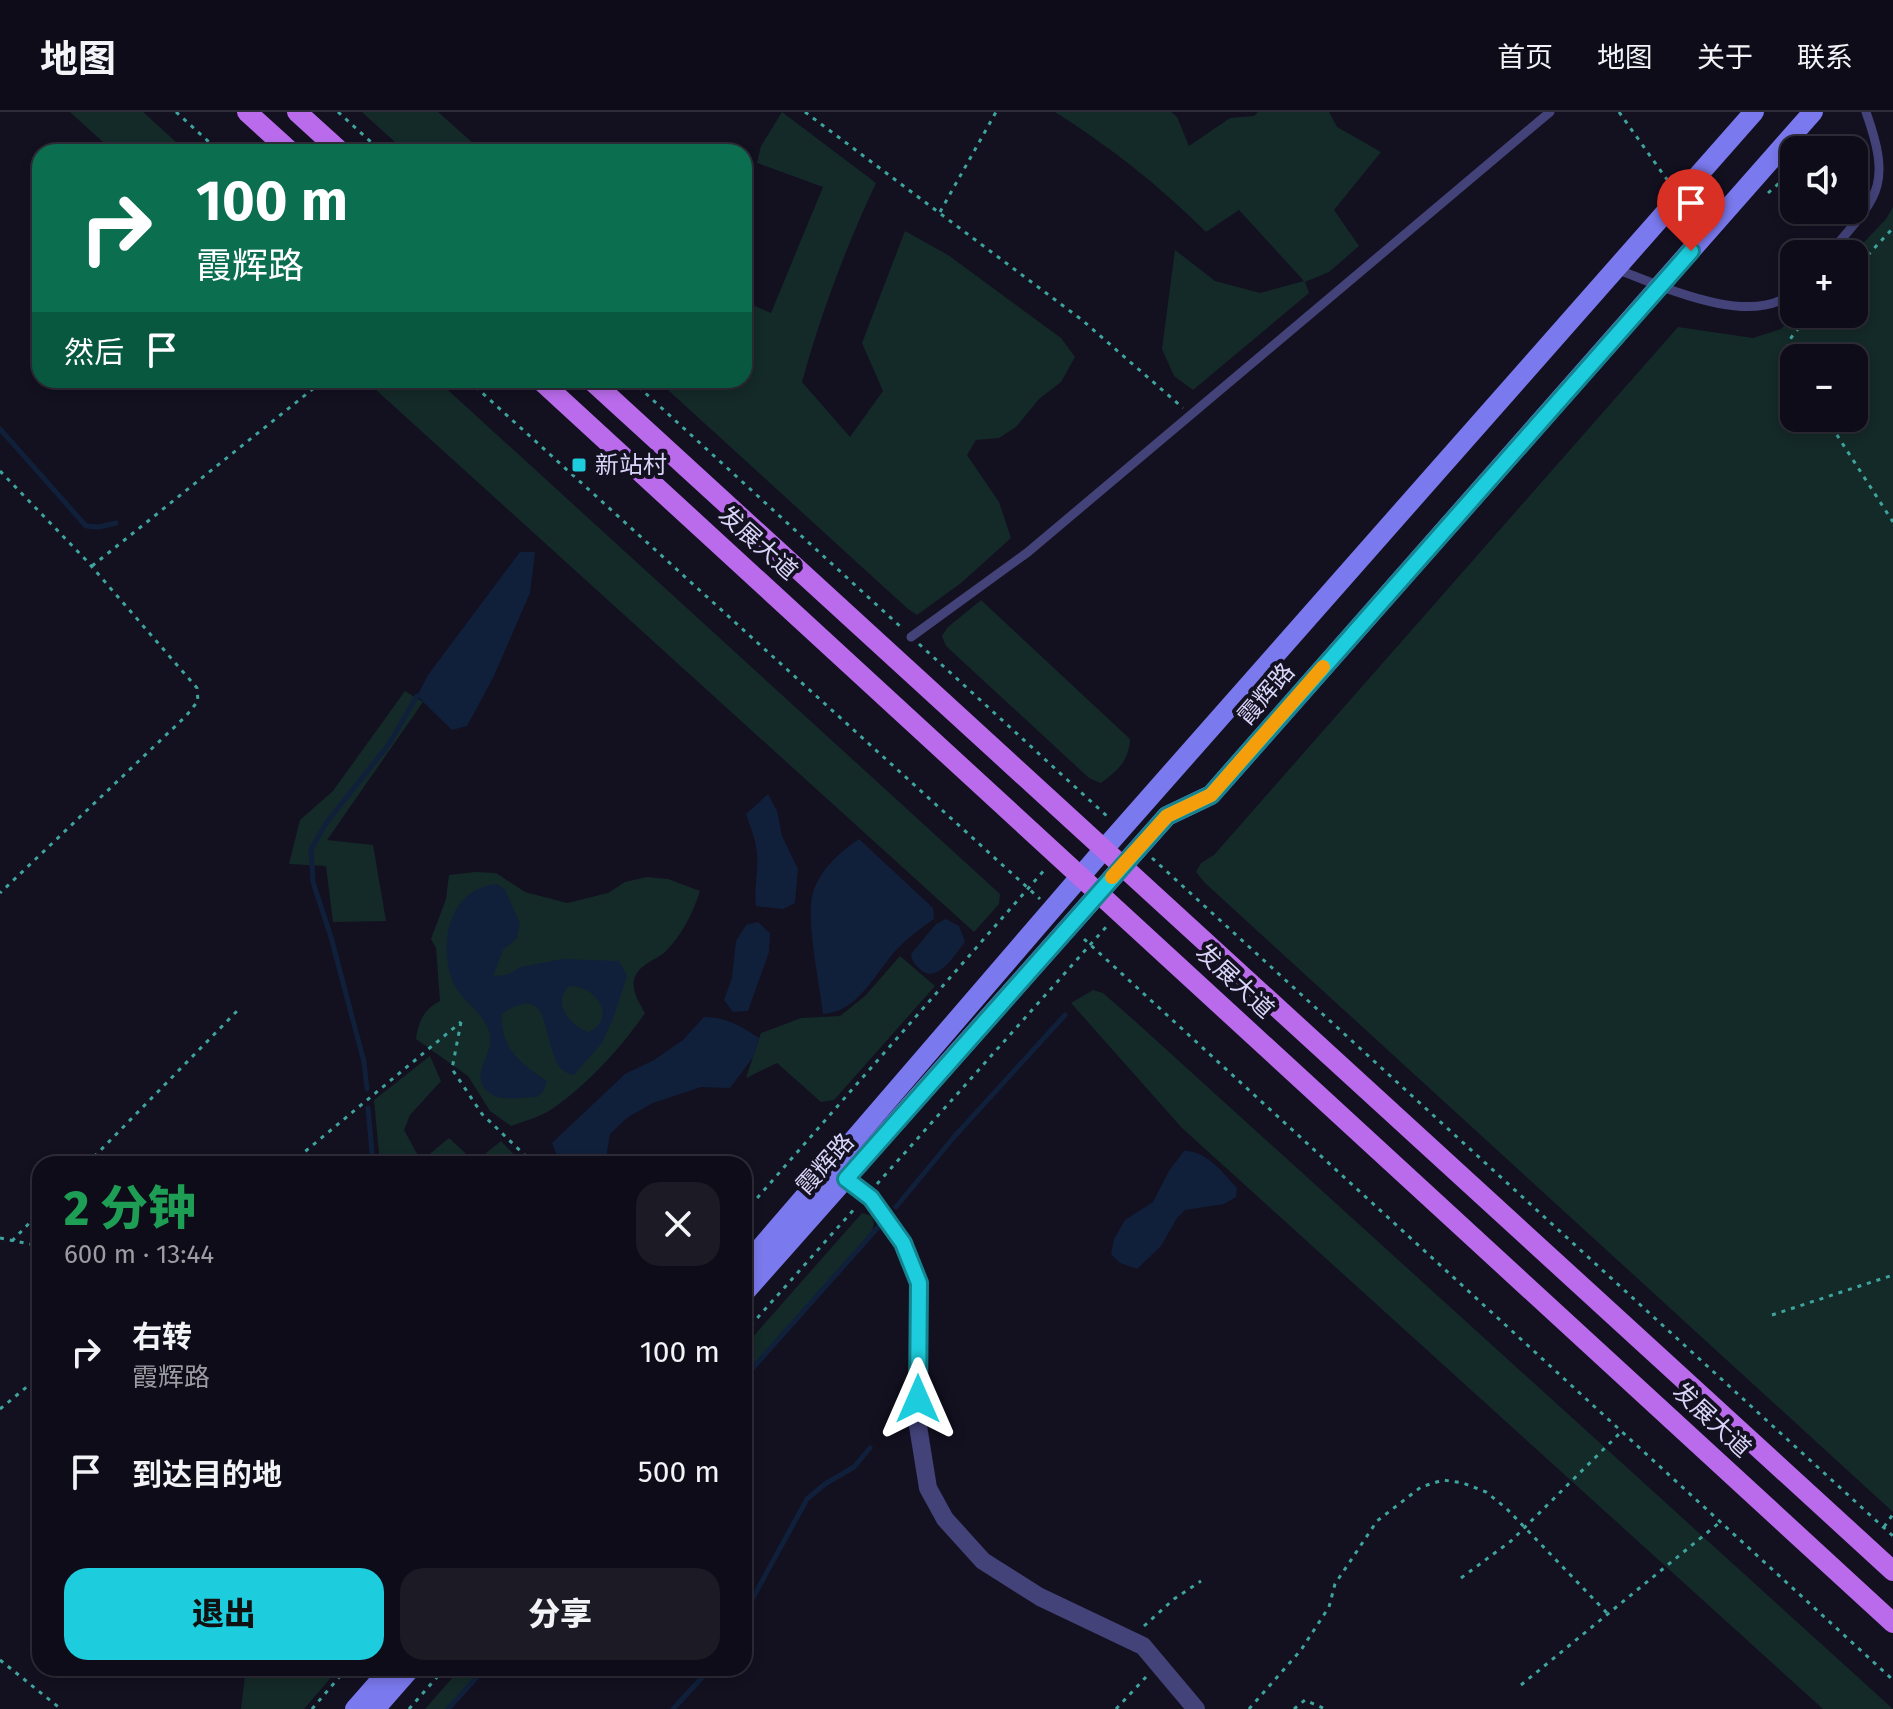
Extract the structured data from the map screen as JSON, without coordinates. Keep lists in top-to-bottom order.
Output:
{
  "streets": {
    "main road": ["发展大道"],
    "street": ["霞辉路"]
  },
  "crossings": [
    ["发展大道", "霞辉路"]
  ],
  "places": {
    "transit": ["新站村"]
  },
  "page": {
    "header": "地图",
    "nav": [
      "首页",
      "地图",
      "关于",
      "联系"
    ],
    "map_buttons": ["+", "−"],
    "turn": ["100 m", "霞辉路"],
    "then": "然后",
    "heading": ["2 分钟", "600 m · 13:44"],
    "list": [
      {
        "name": "右转",
        "note": "霞辉路",
        "value": "100 m"
      },
      {
        "name": "到达目的地",
        "value": "500 m"
      }
    ],
    "buttons": ["退出", "分享"]
  }
}
